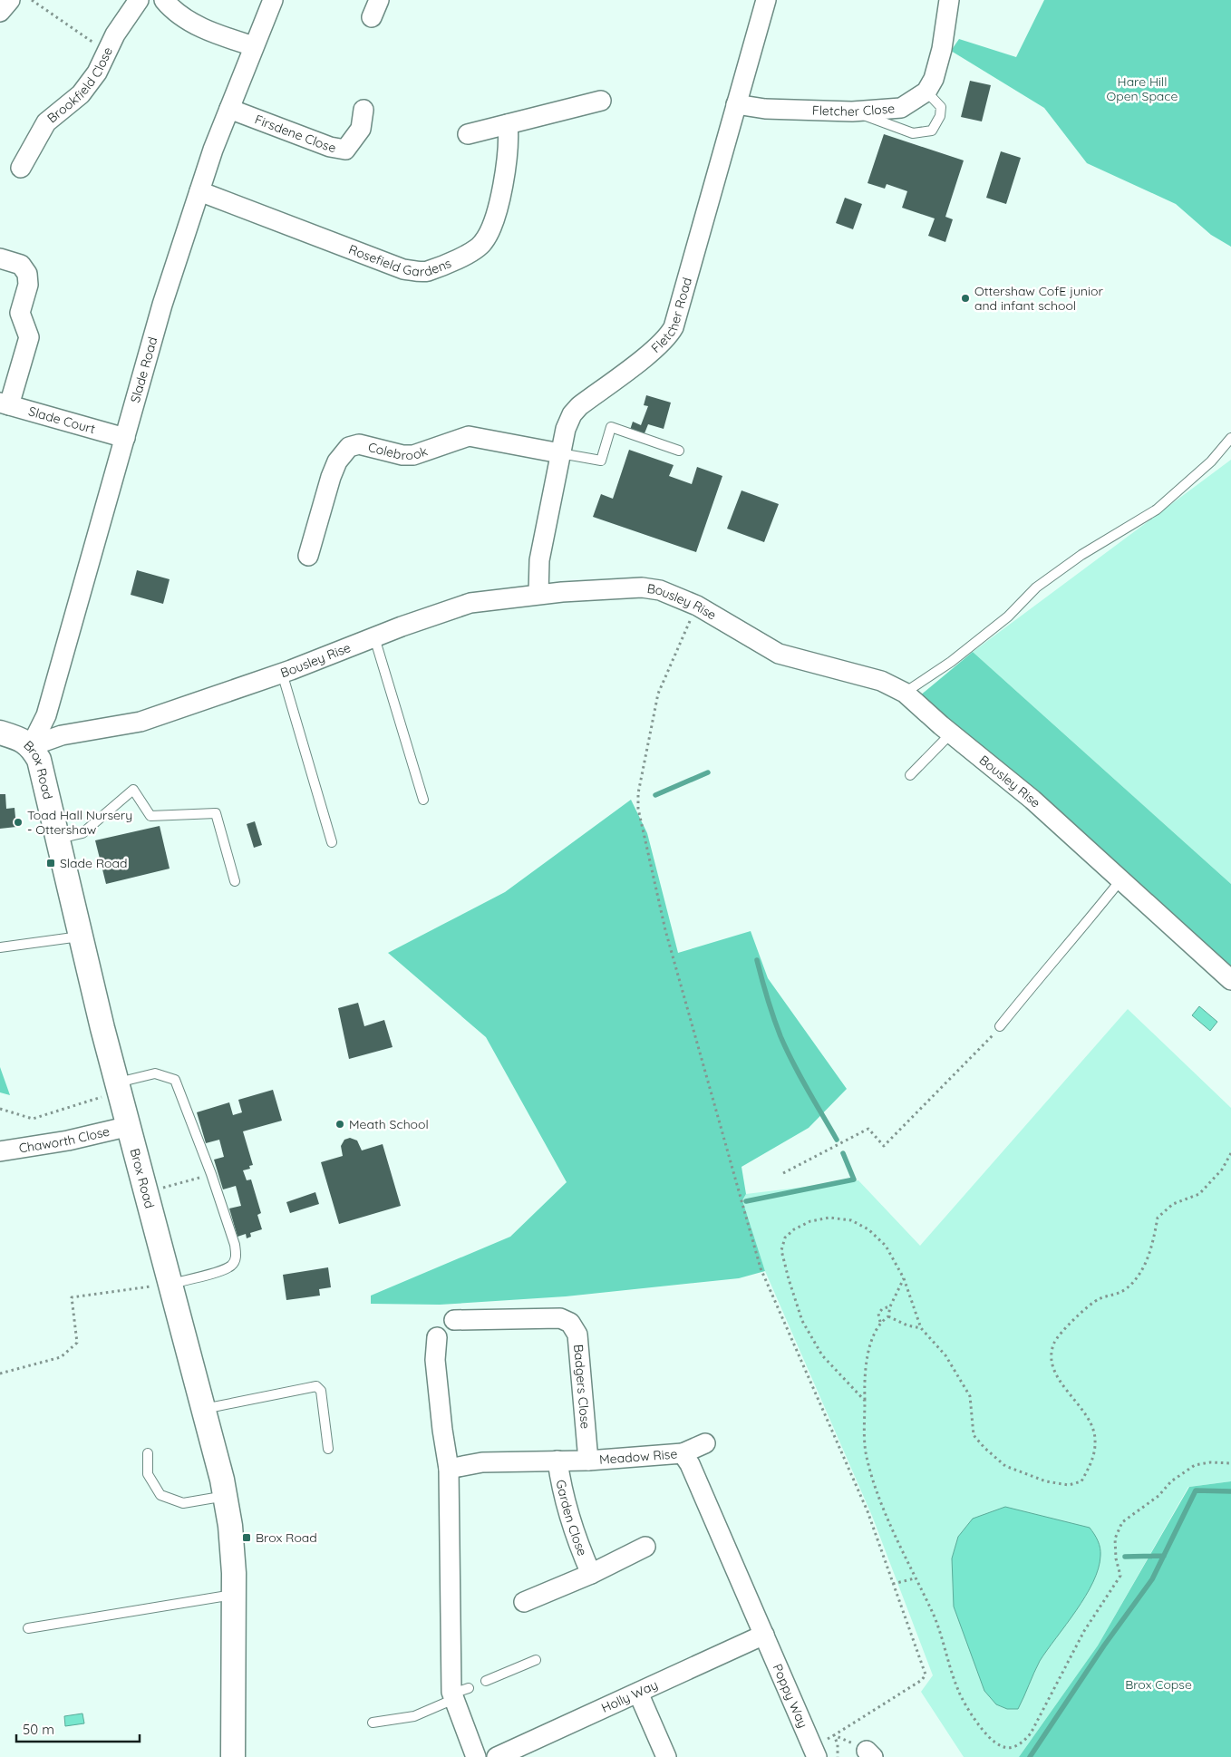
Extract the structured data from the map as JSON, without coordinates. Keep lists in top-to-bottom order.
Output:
{
  "streets": {
    "street": [
      "Brookfield Close",
      "Fletcher Close",
      "Firsdene Close",
      "Rosefield Gardens",
      "Fletcher Road",
      "Slade Road",
      "Slade Court",
      "Colebrook",
      "Bousley Rise",
      "Brox Road",
      "Chaworth Close",
      "Badgers Close",
      "Meadow Rise",
      "Garden Close",
      "Poppy Way",
      "Holly Way"
    ]
  },
  "crossings": [
    ["Fletcher Close", "Fletcher Road"],
    ["Firsdene Close", "Slade Road"],
    ["Rosefield Gardens", "Slade Road"],
    ["Fletcher Road", "Colebrook"],
    ["Fletcher Road", "Bousley Rise"],
    ["Slade Road", "Slade Court"],
    ["Slade Road", "Bousley Rise"],
    ["Slade Road", "Brox Road"],
    ["Bousley Rise", "Brox Road"],
    ["Brox Road", "Chaworth Close"],
    ["Badgers Close", "Meadow Rise"],
    ["Meadow Rise", "Garden Close"],
    ["Meadow Rise", "Poppy Way"],
    ["Meadow Rise", "Holly Way"],
    ["Poppy Way", "Holly Way"]
  ],
  "parks": ["Hare Hill Open Space", "Brox Copse"],
  "places": {
    "other": ["Ottershaw CofE junior and infant school", "Toad Hall Nursery - Ottershaw", "Meath School"],
    "transit": ["Slade Road", "Brox Road"]
  },
  "scale_bar": "50 m"
}
